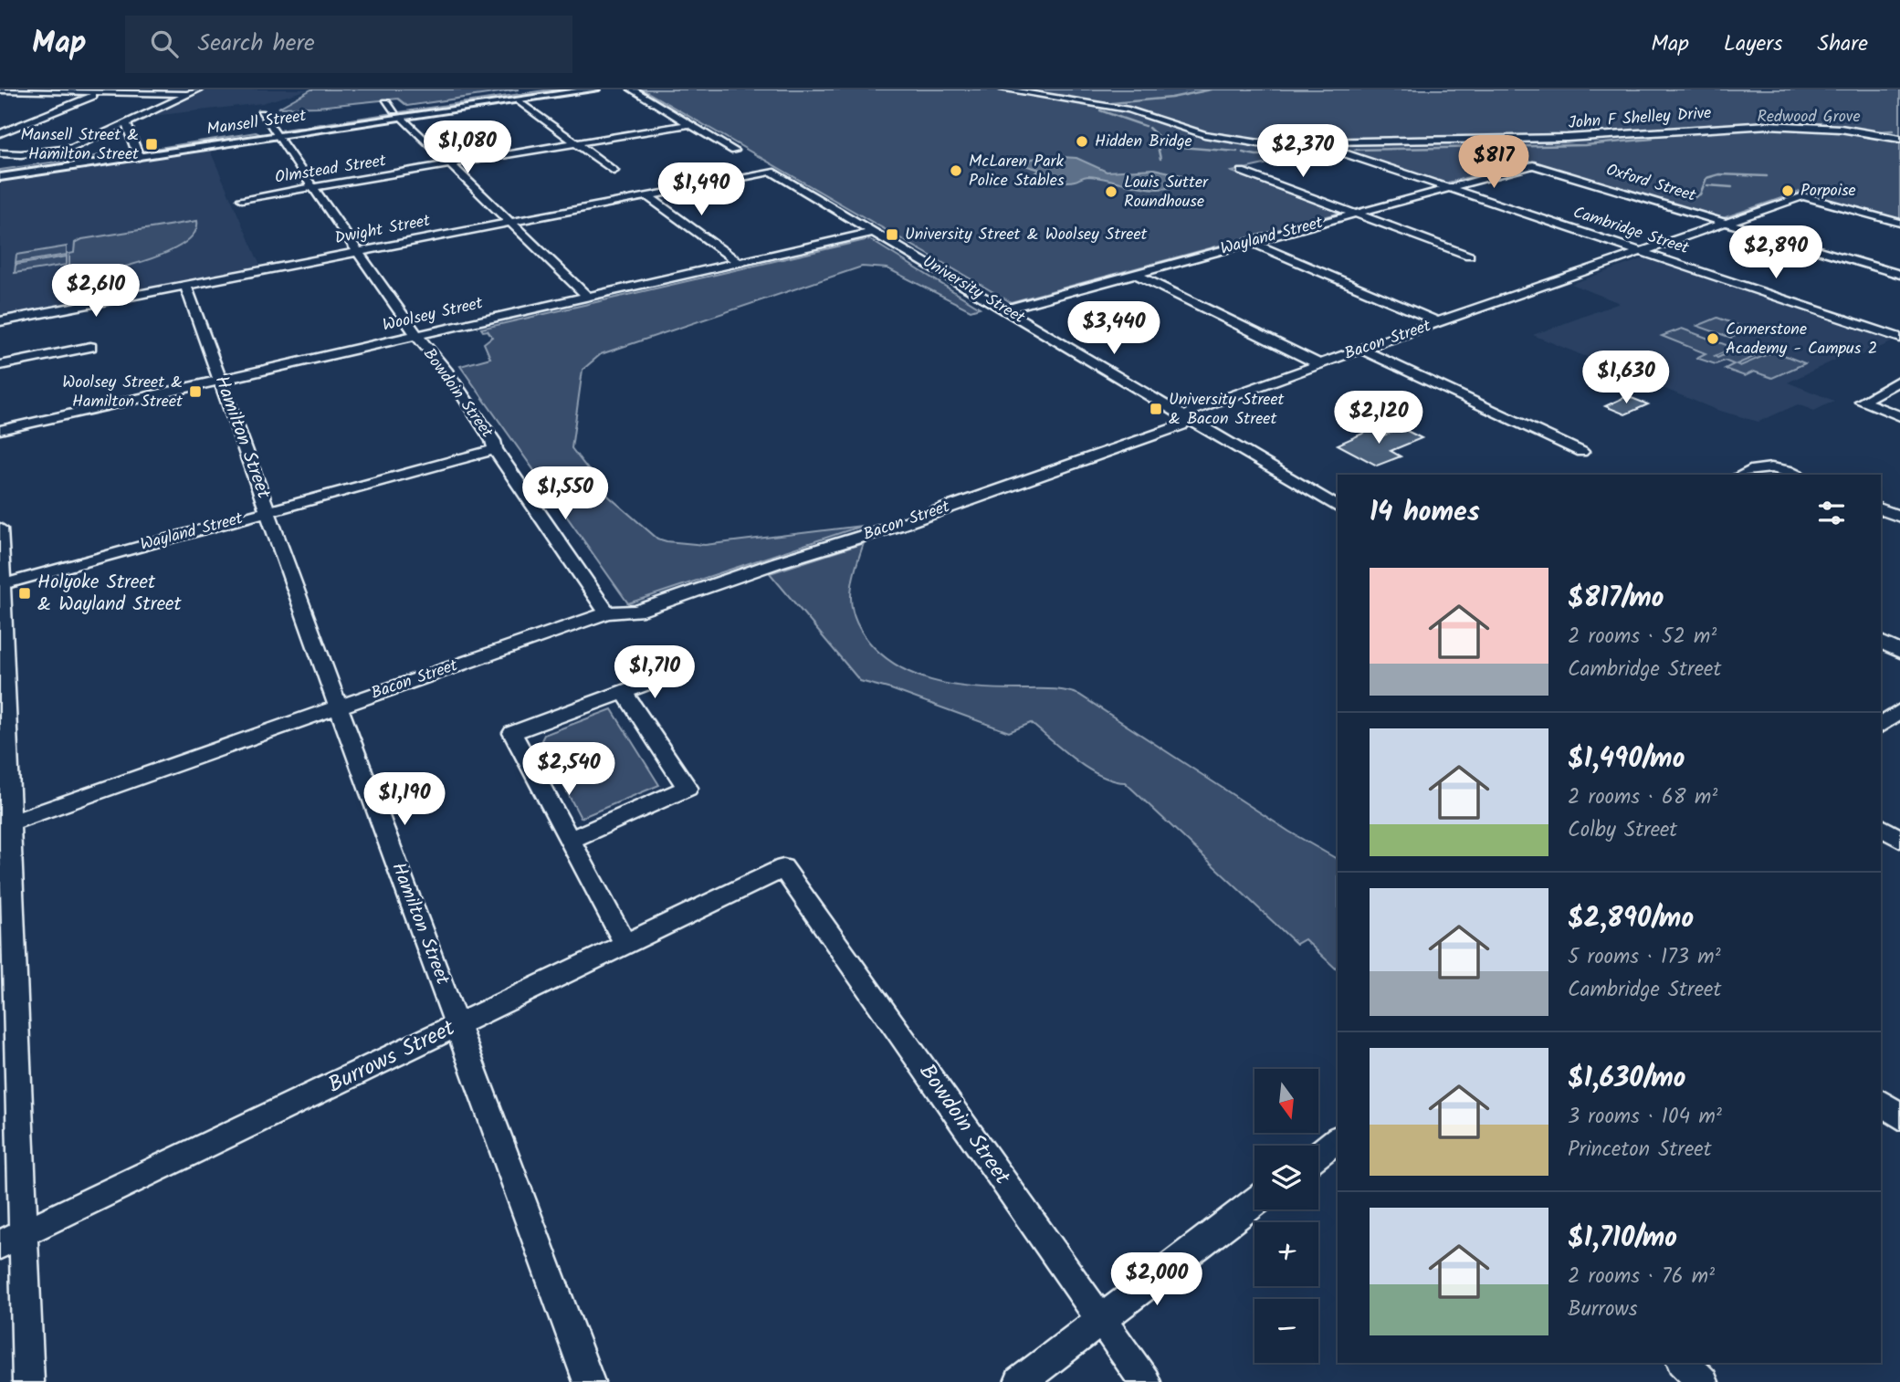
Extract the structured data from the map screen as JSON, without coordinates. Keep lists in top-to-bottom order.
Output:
{
  "streets": {
    "street": [
      "John F Shelley Drive",
      "Mansell Street",
      "Olmstead Street",
      "Oxford Street",
      "Dwight Street",
      "Cambridge Street",
      "Wayland Street",
      "University Street",
      "Woolsey Street",
      "Bacon Street",
      "Bowdoin Street",
      "Hamilton Street",
      "Burrows Street"
    ]
  },
  "crossings": [
    ["John F Shelley Drive", "Cambridge Street"],
    ["Mansell Street", "Bowdoin Street"],
    ["Olmstead Street", "Bowdoin Street"],
    ["Oxford Street", "Wayland Street"],
    ["Oxford Street", "Bacon Street"],
    ["Dwight Street", "University Street"],
    ["Dwight Street", "Bowdoin Street"],
    ["Dwight Street", "Hamilton Street"],
    ["Cambridge Street", "Wayland Street"],
    ["Cambridge Street", "Bacon Street"],
    ["Wayland Street", "University Street"],
    ["Wayland Street", "Bowdoin Street"],
    ["Wayland Street", "Hamilton Street"],
    ["University Street", "Woolsey Street"],
    ["University Street", "Bacon Street"],
    ["Woolsey Street", "Bowdoin Street"],
    ["Woolsey Street", "Hamilton Street"],
    ["Bacon Street", "Bowdoin Street"],
    ["Bacon Street", "Hamilton Street"],
    ["Bowdoin Street", "Burrows Street"],
    ["Hamilton Street", "Burrows Street"]
  ],
  "parks": ["Redwood Grove"],
  "places": {
    "other": [
      "Hidden Bridge",
      "McLaren Park Police Stables",
      "Porpoise",
      "Louis Sutter Roundhouse",
      "Cornerstone Academy - Campus 2"
    ],
    "transit": [
      "Mansell Street & Hamilton Street",
      "University Street & Woolsey Street",
      "Woolsey Street & Hamilton Street",
      "University Street & Bacon Street",
      "Holyoke Street & Wayland Street"
    ]
  },
  "north": "bottom",
  "page": {
    "header": "Map",
    "search": "Search here",
    "nav": ["Map", "Layers", "Share"],
    "price": [
      "$1,080",
      "$2,370",
      "$817",
      "$1,490",
      "$2,890",
      "$2,610",
      "$3,440",
      "$1,630",
      "$2,120",
      "$1,550",
      "$1,710",
      "$2,540",
      "$1,190",
      "$2,000"
    ],
    "heading": "14 homes",
    "list": [
      {
        "name": "$817/mo",
        "note": "2 rooms · 52 m² · Cambridge Street"
      },
      {
        "name": "$1,490/mo",
        "note": "2 rooms · 68 m² · Colby Street"
      },
      {
        "name": "$2,890/mo",
        "note": "5 rooms · 173 m² · Cambridge Street"
      },
      {
        "name": "$1,630/mo",
        "note": "3 rooms · 104 m² · Princeton Street"
      },
      {
        "name": "$1,710/mo",
        "note": "2 rooms · 76 m² · Burrows"
      }
    ],
    "map_buttons": ["+", "−"]
  }
}
